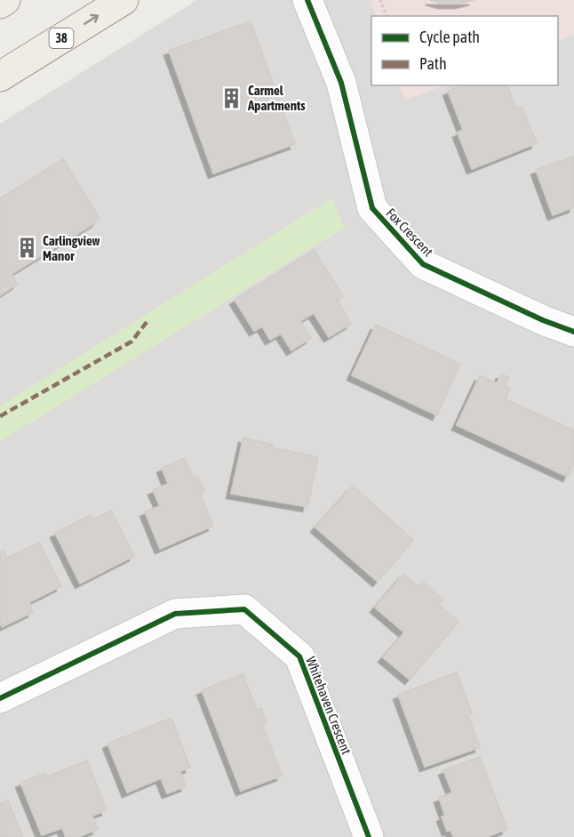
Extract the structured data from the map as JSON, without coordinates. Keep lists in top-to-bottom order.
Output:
{
  "streets": {
    "main road": ["38"],
    "street": ["Fox Crescent", "Whitehaven Crescent"]
  },
  "places": {
    "building": ["Carmel Apartments", "Carlingview Manor"]
  },
  "legend": ["Cycle path", "Path"]
}
